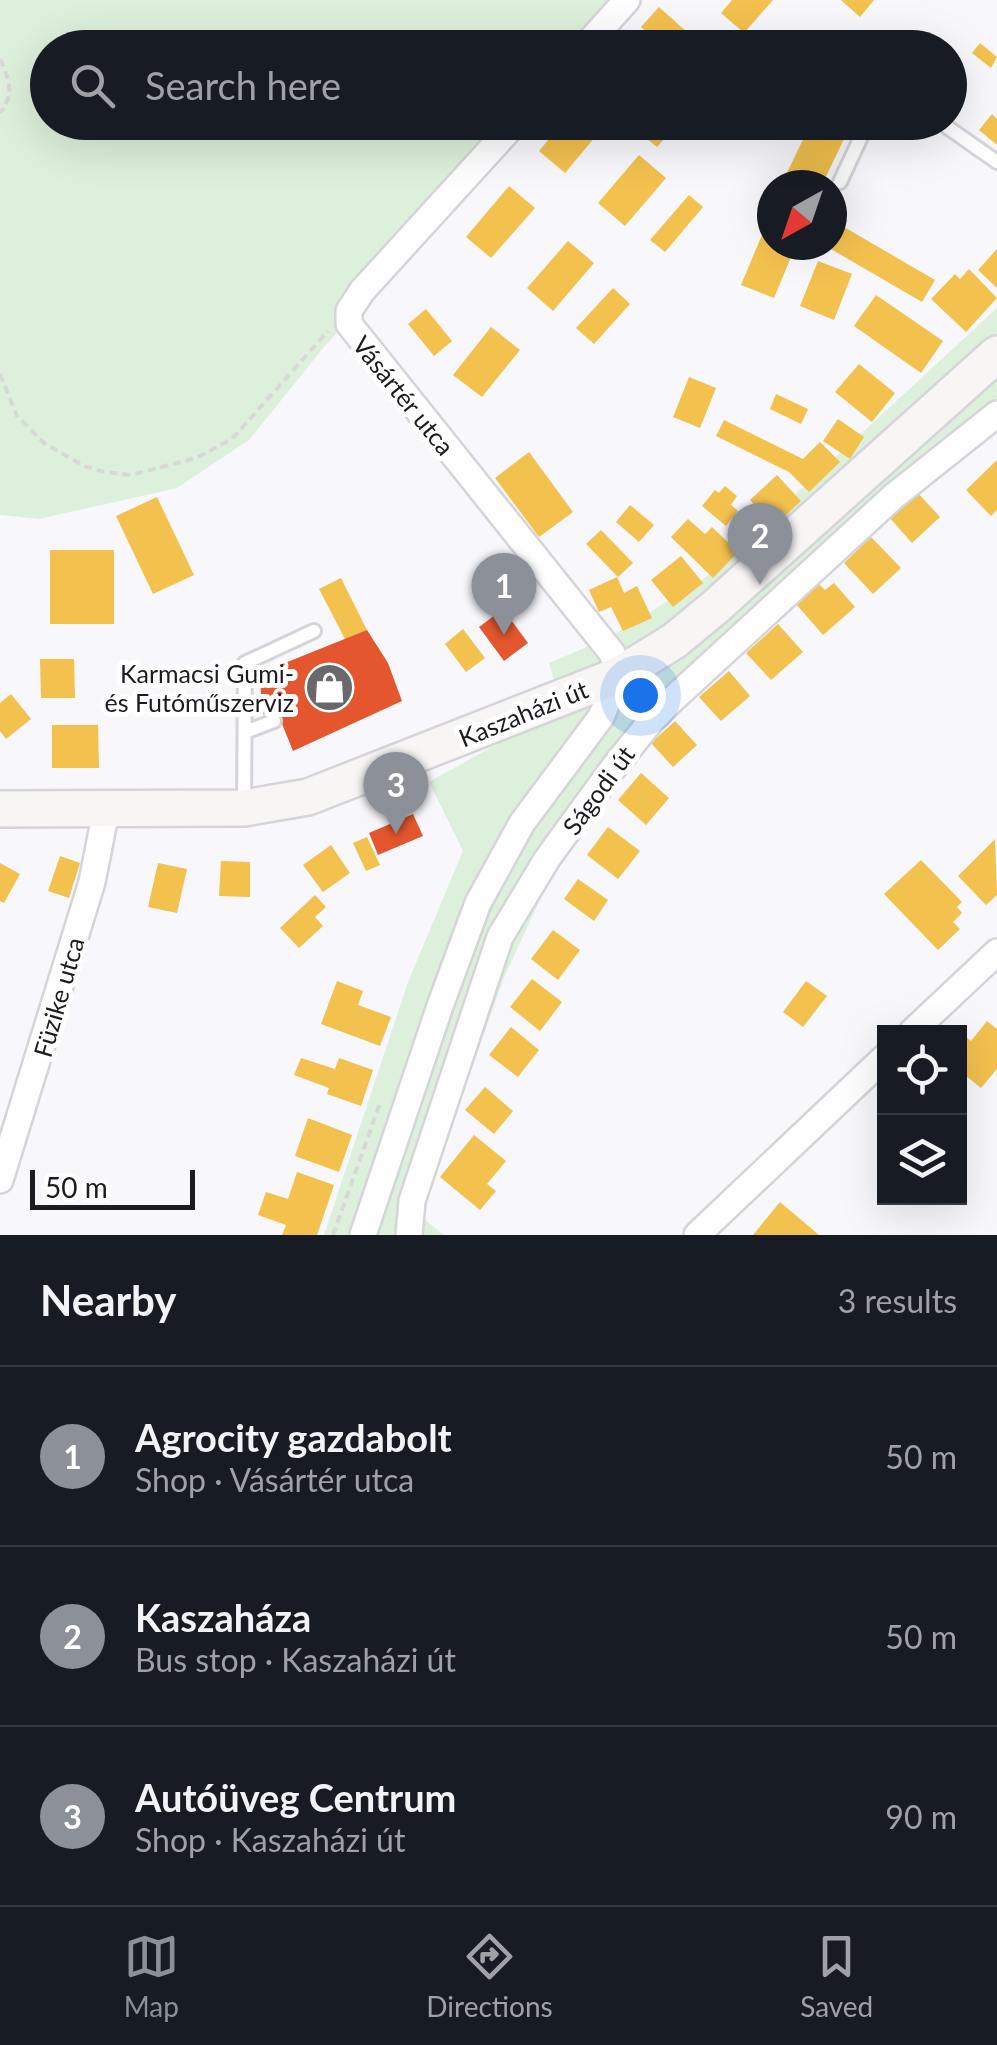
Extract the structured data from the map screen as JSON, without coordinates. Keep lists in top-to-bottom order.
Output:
{
  "streets": {
    "street": [
      "Vásártér utca",
      "Kaszaházi út",
      "Ságodi út",
      "Füzike utca"
    ]
  },
  "crossings": [
    ["Vásártér utca", "Kaszaházi út"],
    ["Vásártér utca", "Ságodi út"],
    ["Kaszaházi út", "Ságodi út"],
    ["Kaszaházi út", "Füzike utca"]
  ],
  "places": {
    "shop": ["Karmacsi Gumi- és Futóműszerviz"]
  },
  "scale_bar": "50 m",
  "north": "bottom left",
  "page": {
    "search": "Search here",
    "pins": ["2", "1", "3"],
    "scale": "50 m",
    "heading": ["Nearby", "3 results"],
    "list": [
      {
        "mark": "1",
        "name": "Agrocity gazdabolt",
        "note": "Shop · Vásártér utca",
        "value": "50 m"
      },
      {
        "mark": "2",
        "name": "Kaszaháza",
        "note": "Bus stop · Kaszaházi út",
        "value": "50 m"
      },
      {
        "mark": "3",
        "name": "Autóüveg Centrum",
        "note": "Shop · Kaszaházi út",
        "value": "90 m"
      }
    ],
    "nav": ["Map", "Directions", "Saved"]
  }
}
